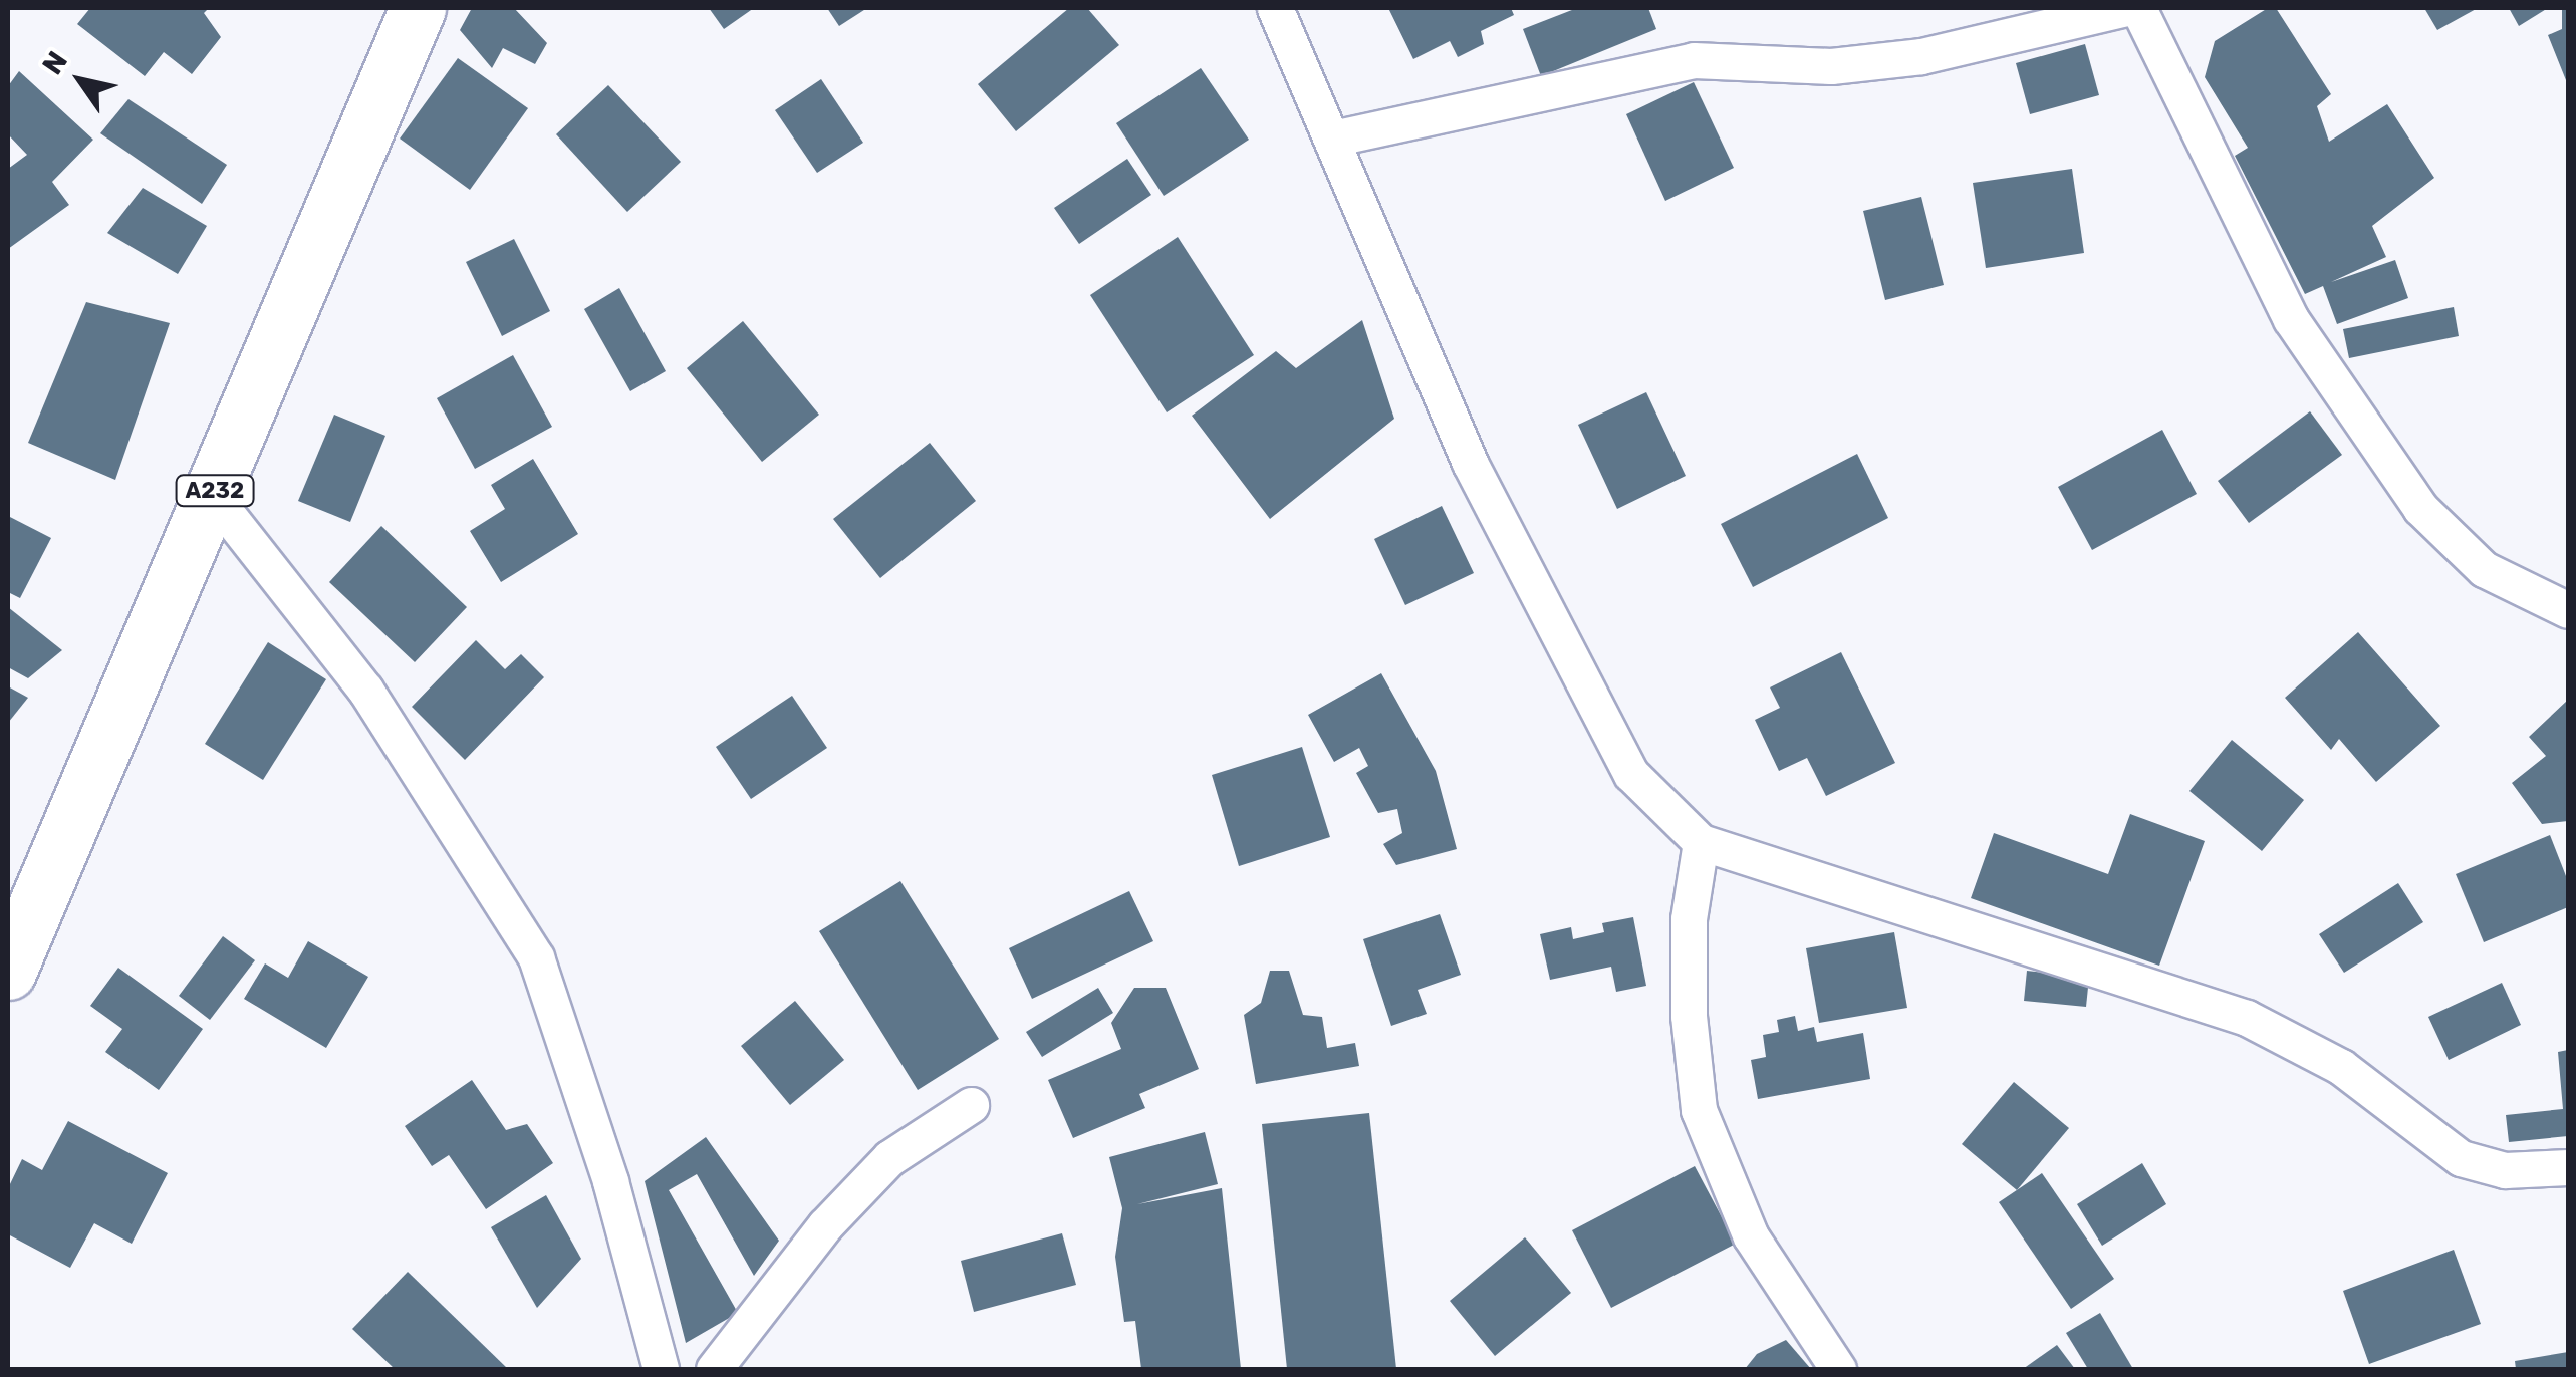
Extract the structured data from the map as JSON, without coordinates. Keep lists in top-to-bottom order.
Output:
{
  "streets": {
    "main road": ["A232"]
  },
  "north": "top left"
}
